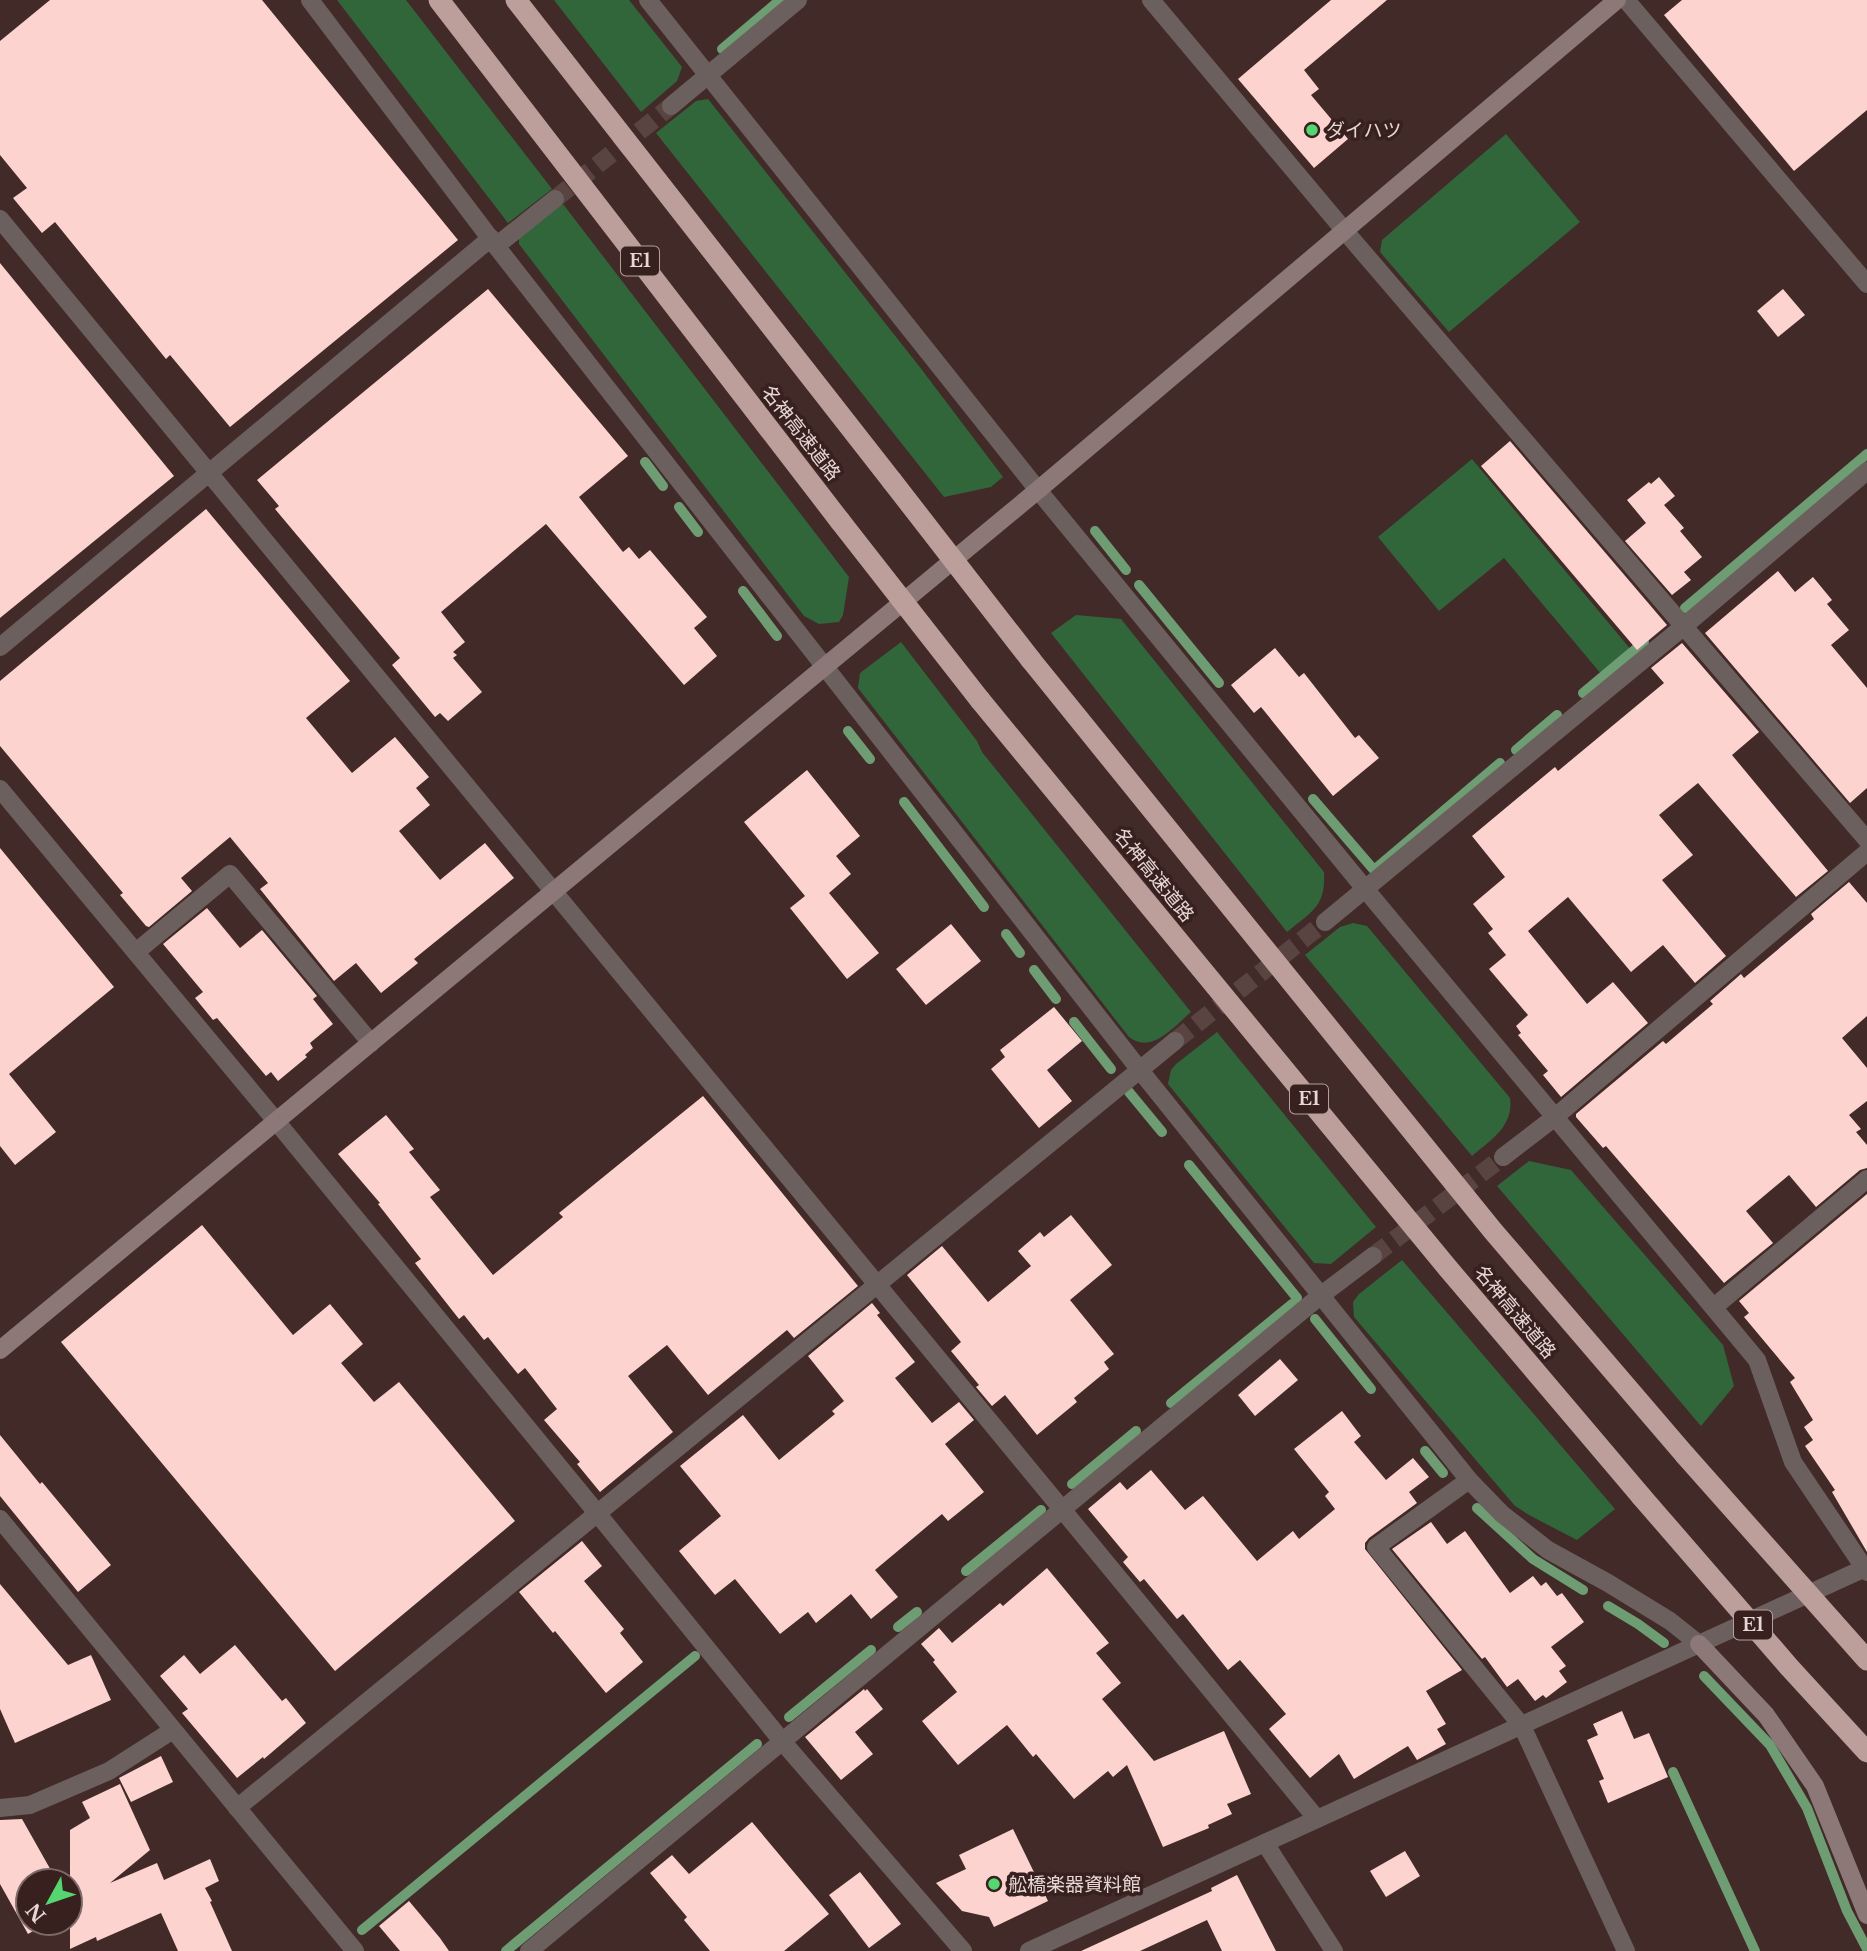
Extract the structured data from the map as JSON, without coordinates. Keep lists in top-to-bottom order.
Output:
{
  "streets": {
    "highway": ["E1", "名神高速道路"]
  },
  "places": ["ダイハツ", "舩橋楽器資料館"],
  "north": "bottom left"
}
